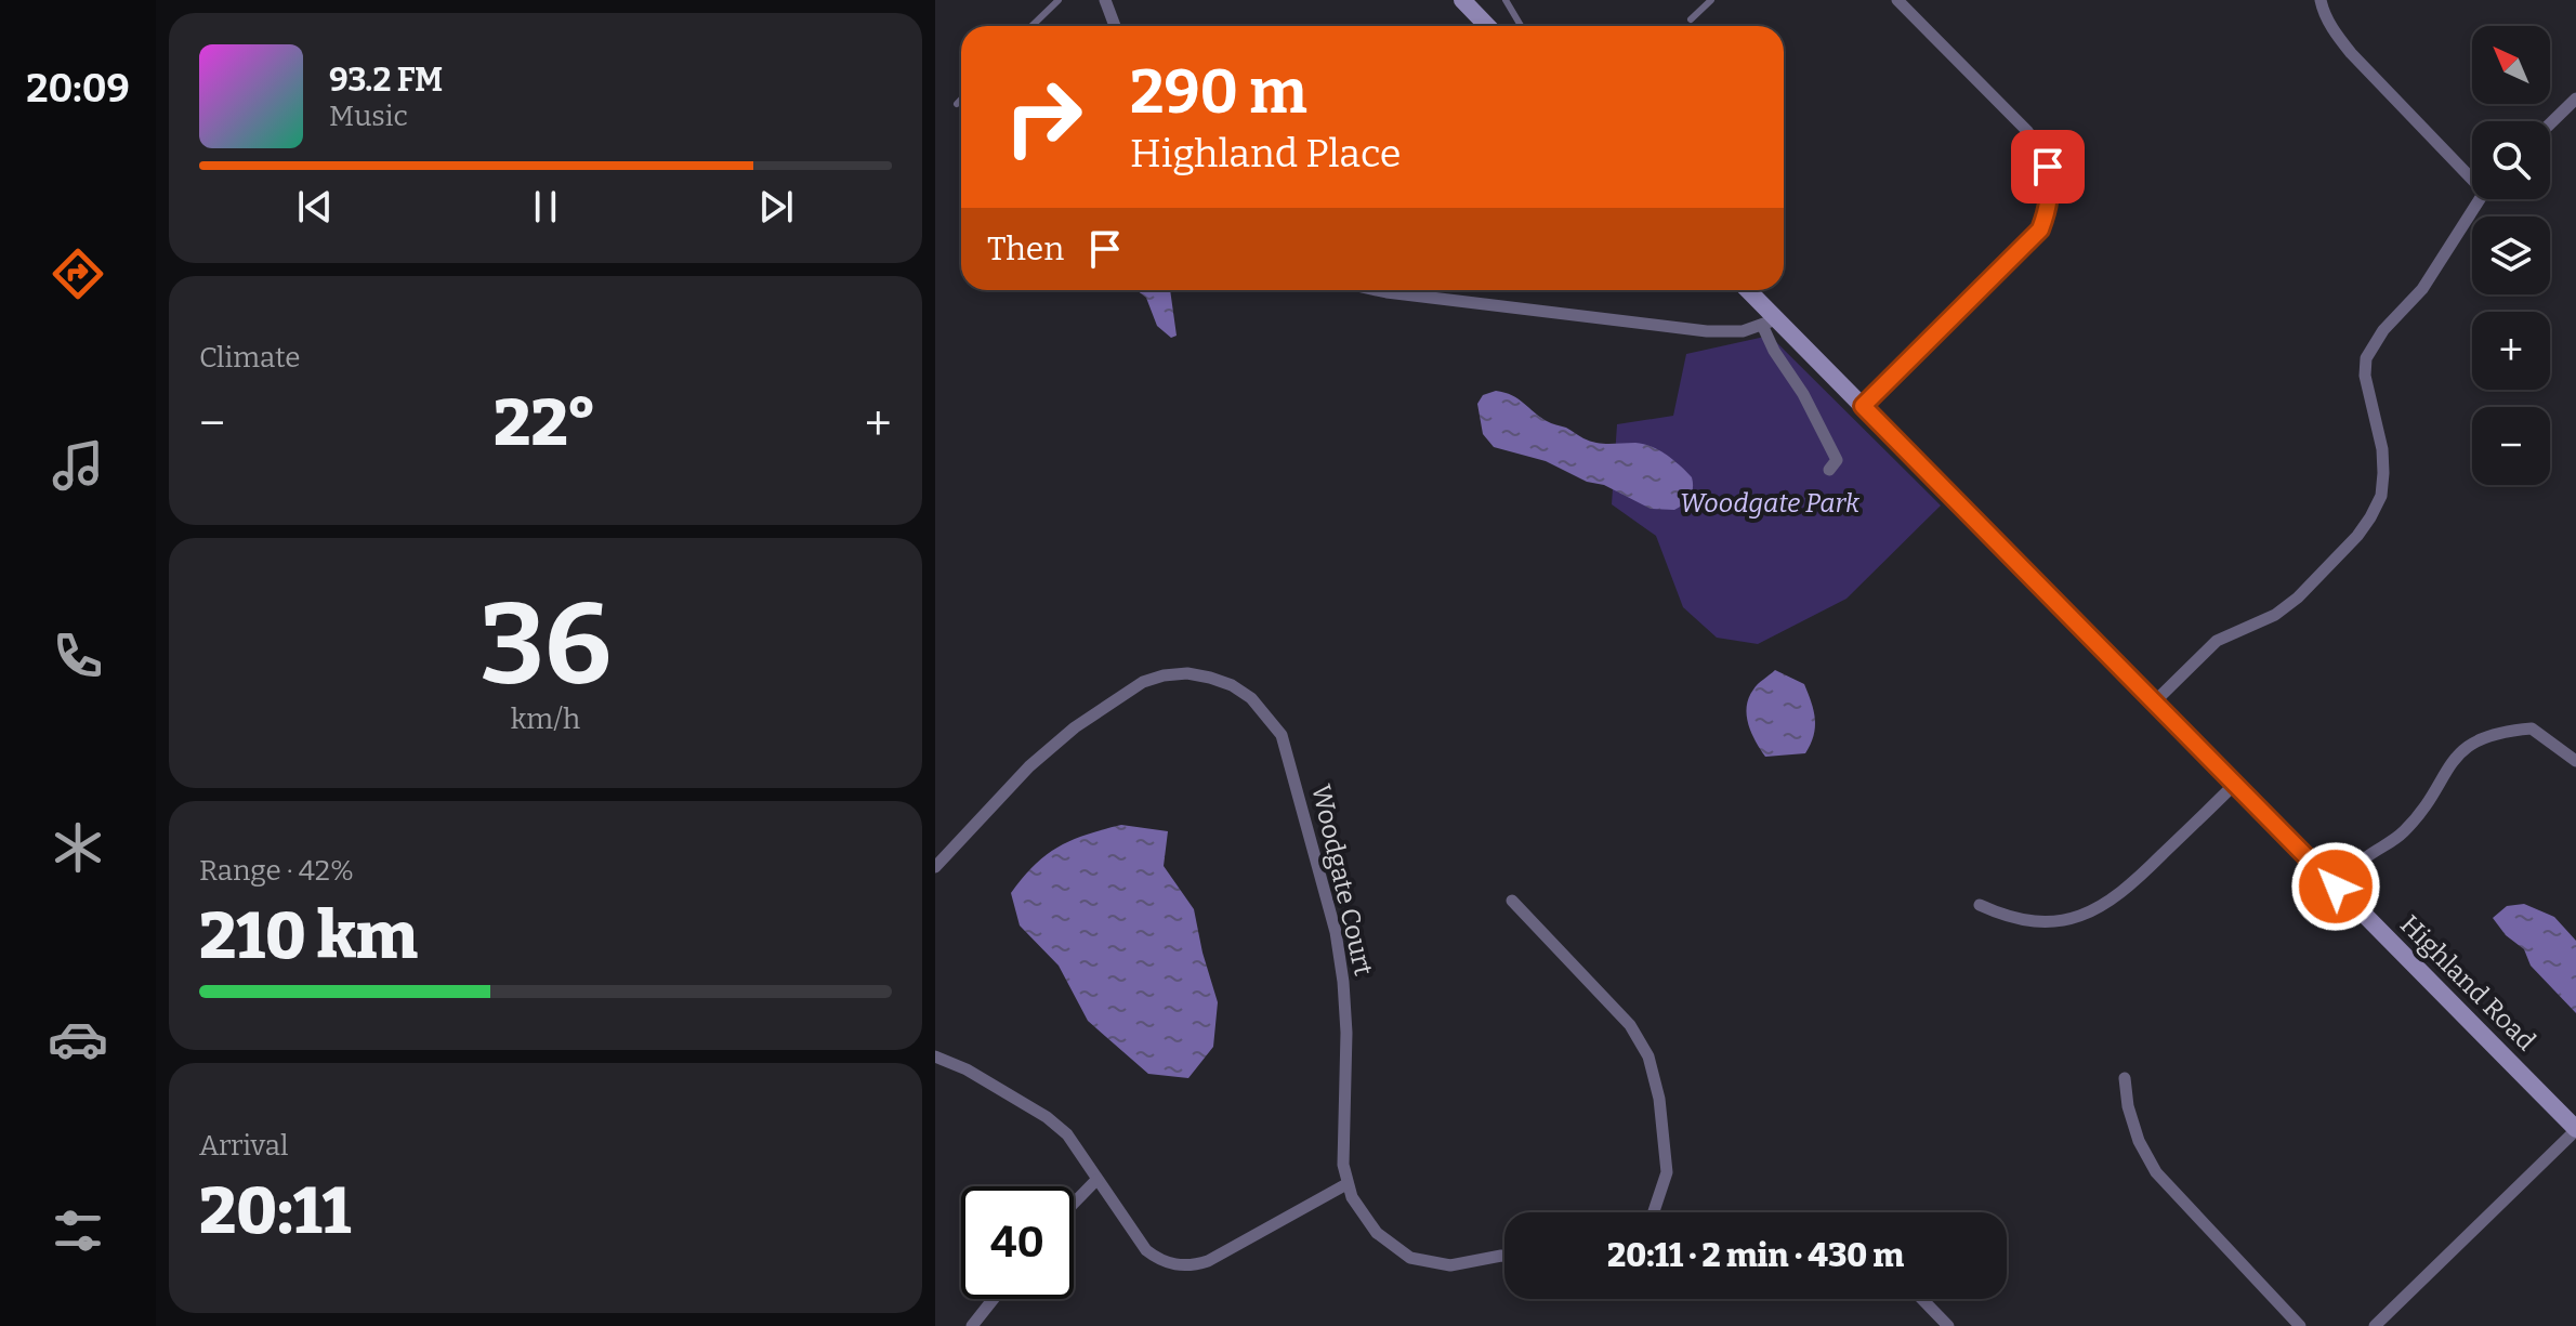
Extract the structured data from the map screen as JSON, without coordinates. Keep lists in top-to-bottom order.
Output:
{
  "streets": {
    "street": ["Woodgate Court", "Highland Road"]
  },
  "parks": ["Woodgate Park"],
  "north": "top left",
  "page": {
    "tabs": "20:09",
    "map_buttons": ["+", "−"],
    "turn": ["290 m", "Highland Place"],
    "song": ["93.2 FM", "Music"],
    "then": "Then",
    "tile": [
      "Climate",
      ["36", "km/h"],
      ["Range · 42%", "210 km"],
      ["Arrival", "20:11"]
    ],
    "heat": ["−", "22°", "+"],
    "limit": "40",
    "trip": "20:11 · 2 min · 430 m"
  }
}
